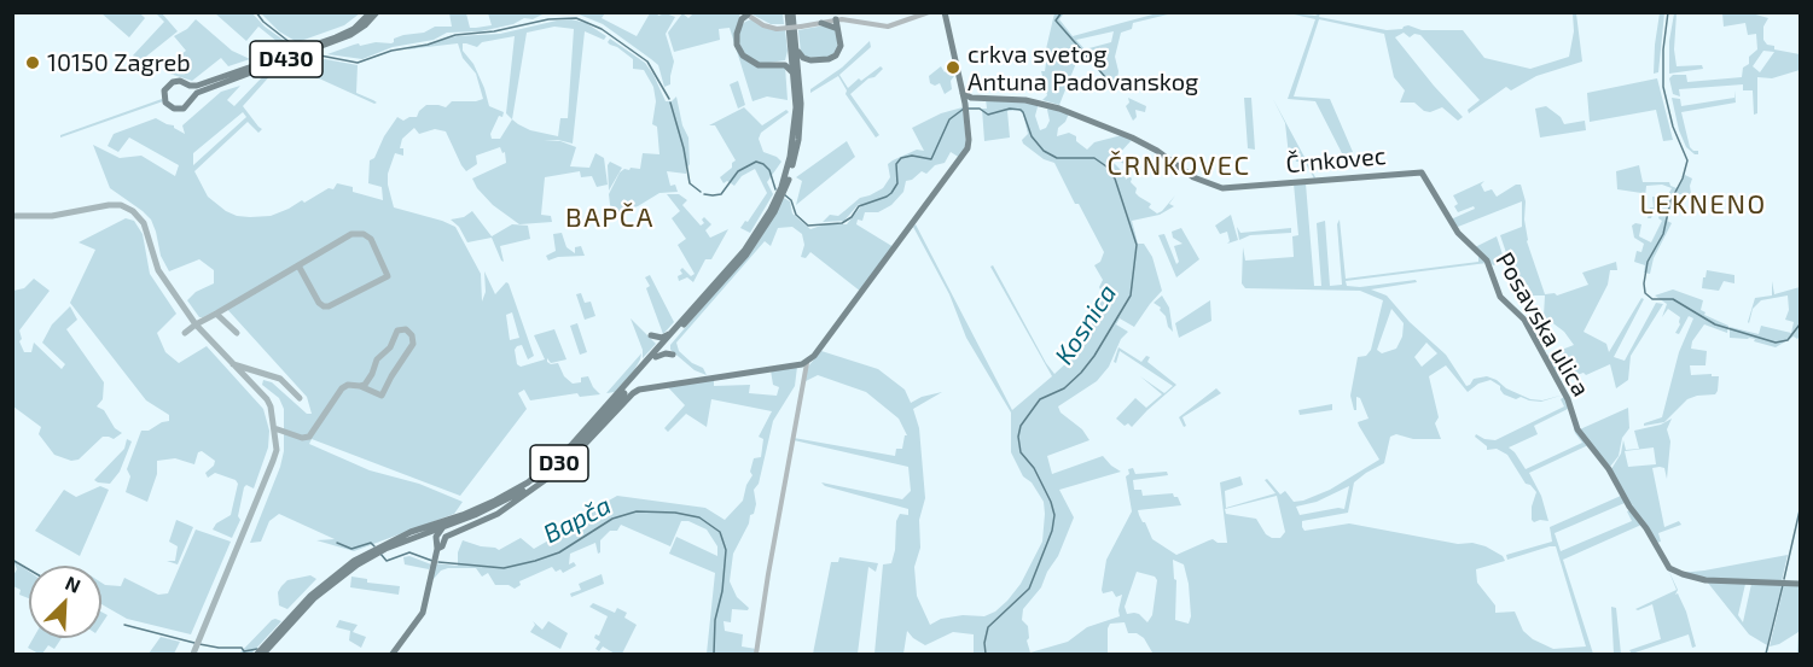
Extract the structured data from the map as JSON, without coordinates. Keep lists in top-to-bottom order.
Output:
{
  "streets": {
    "main road": [
      "D430",
      "Črnkovec",
      "Posavska ulica",
      "D30"
    ]
  },
  "crossings": [
    ["Črnkovec", "Posavska ulica"]
  ],
  "districts": ["ČRNKOVEC", "LEKNENO", "BAPČA"],
  "water": ["Kosnica", "Bapča"],
  "places": ["10150 Zagreb", "crkva svetog Antuna Padovanskog"],
  "north": "top right"
}
